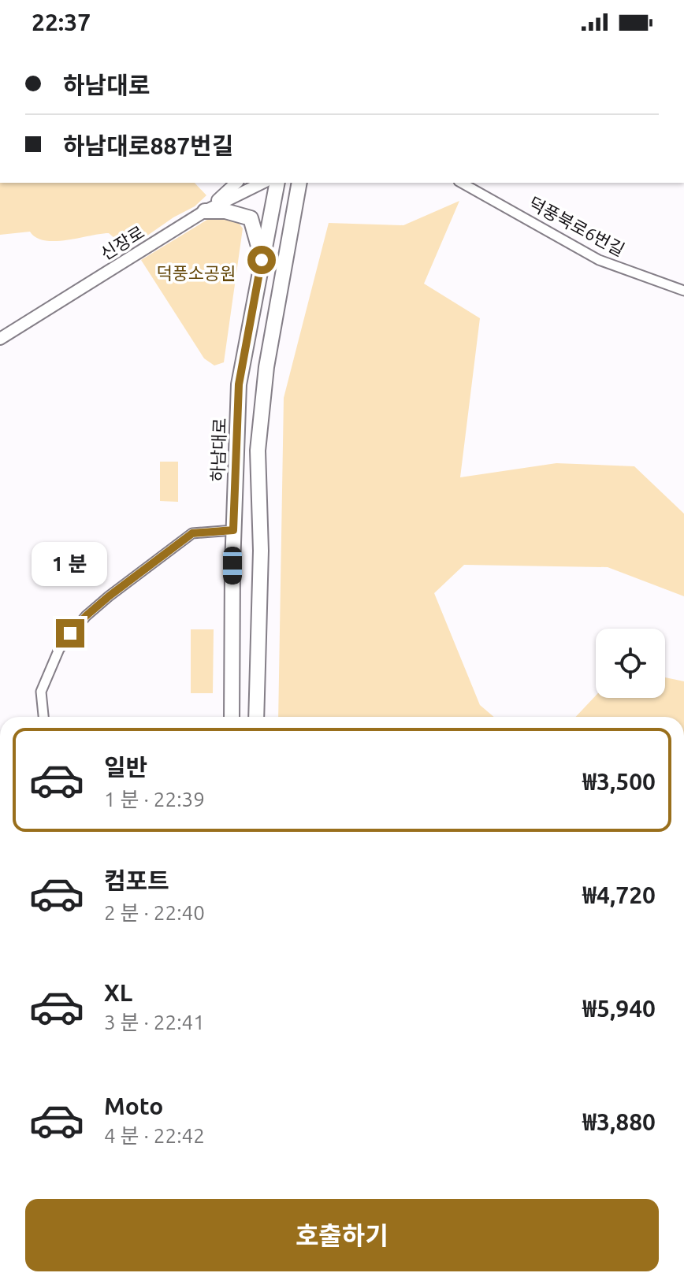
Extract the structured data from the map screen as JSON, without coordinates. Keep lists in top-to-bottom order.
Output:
{
  "streets": {
    "main road": ["하남대로"],
    "street": ["덕풍북로6번길", "신장로"]
  },
  "parks": ["덕풍소공원"],
  "page": {
    "status": "22:37",
    "banner": ["하남대로", "하남대로887번길"],
    "bubble": "1 분",
    "list": [
      {
        "name": "일반",
        "note": "1 분 · 22:39",
        "value": "₩3,500"
      },
      {
        "name": "컴포트",
        "note": "2 분 · 22:40",
        "value": "₩4,720"
      },
      {
        "name": "XL",
        "note": "3 분 · 22:41",
        "value": "₩5,940"
      },
      {
        "name": "Moto",
        "note": "4 분 · 22:42",
        "value": "₩3,880"
      }
    ],
    "buttons": "호출하기"
  }
}
